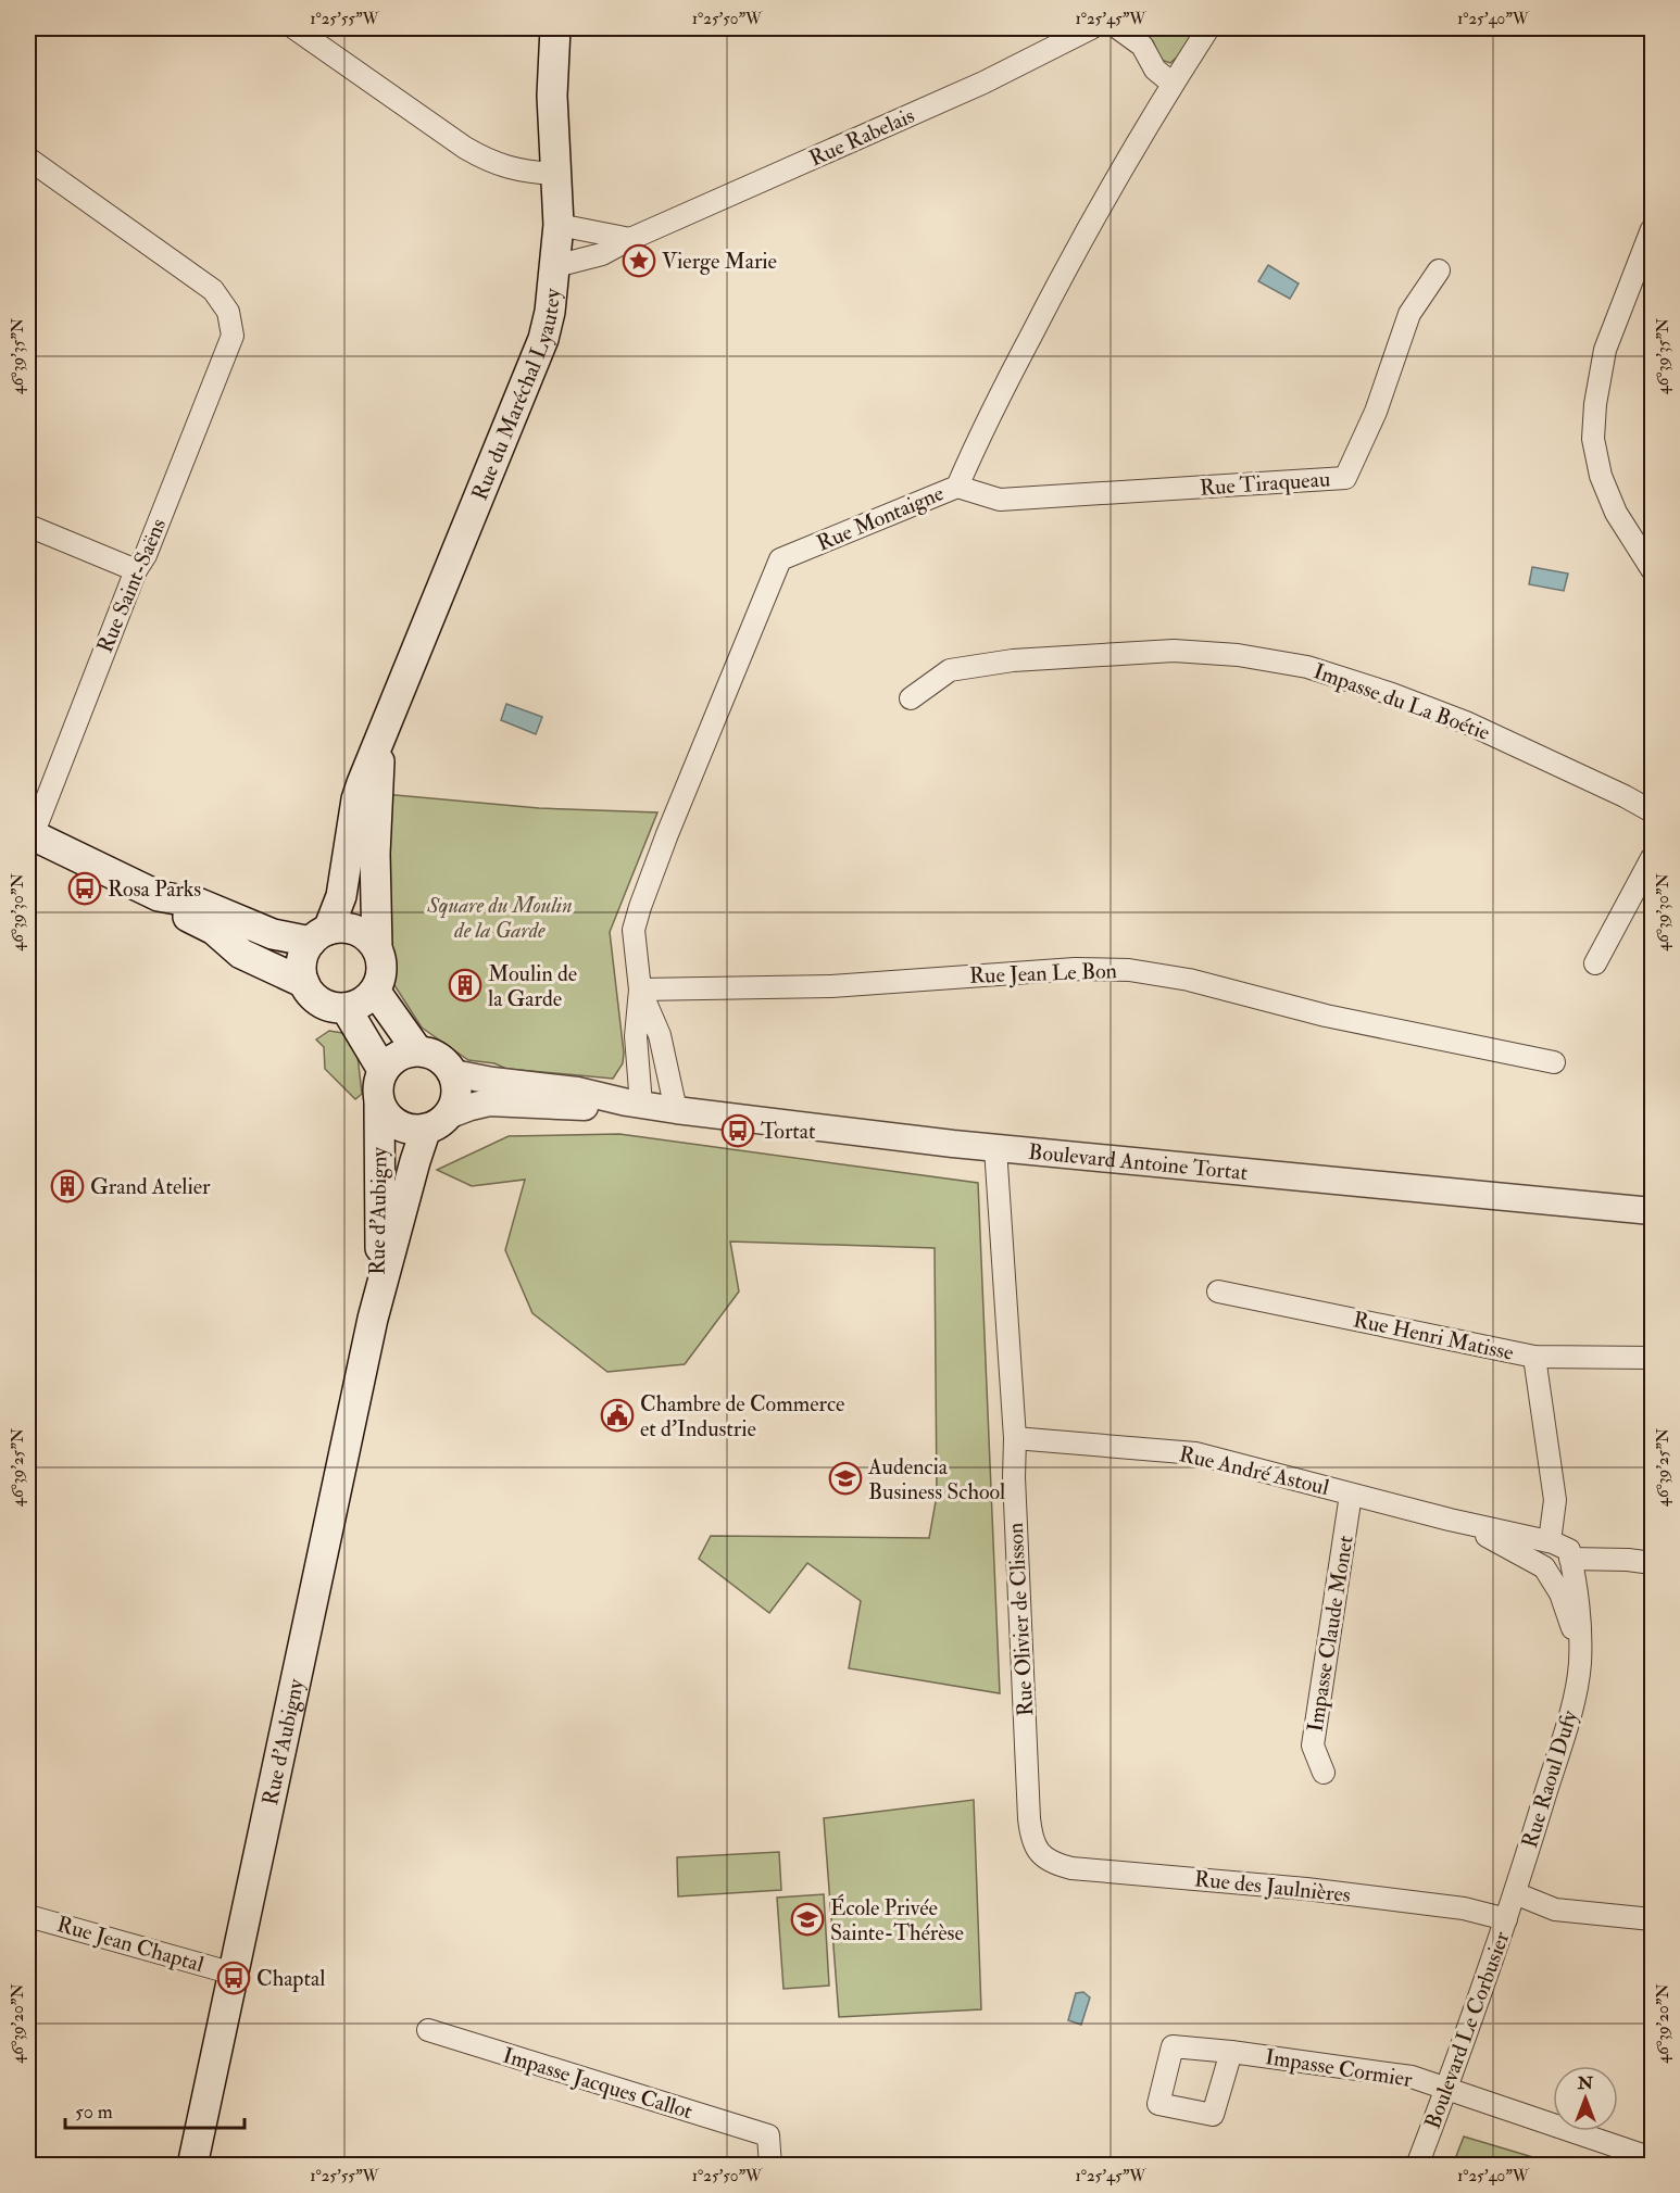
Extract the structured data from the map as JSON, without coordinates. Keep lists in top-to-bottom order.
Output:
{
  "streets": {
    "main road": ["Rue du Maréchal Lyautey", "Rue d'Aubigny"],
    "street": [
      "Rue Rabelais",
      "Rue Tiraqueau",
      "Rue Montaigne",
      "Rue Saint-Saëns",
      "Impasse du La Boétie",
      "Rue Jean Le Bon",
      "Boulevard Antoine Tortat",
      "Rue Henri Matisse",
      "Rue André Astoul",
      "Rue Olivier de Clisson",
      "Impasse Claude Monet",
      "Rue Raoul Dufy",
      "Rue des Jaulnières",
      "Rue Jean Chaptal",
      "Boulevard Le Corbusier",
      "Impasse Cormier",
      "Impasse Jacques Callot"
    ]
  },
  "crossings": [
    ["Rue Rabelais", "Rue du Maréchal Lyautey"],
    ["Rue Tiraqueau", "Rue Montaigne"],
    ["Rue Montaigne", "Rue Jean Le Bon"],
    ["Rue Montaigne", "Boulevard Antoine Tortat"],
    ["Boulevard Antoine Tortat", "Rue d'Aubigny"],
    ["Boulevard Antoine Tortat", "Rue Olivier de Clisson"],
    ["Rue d'Aubigny", "Rue Jean Chaptal"],
    ["Rue Henri Matisse", "Rue Raoul Dufy"],
    ["Rue André Astoul", "Rue Olivier de Clisson"],
    ["Rue André Astoul", "Impasse Claude Monet"],
    ["Rue André Astoul", "Rue Raoul Dufy"],
    ["Rue Olivier de Clisson", "Rue des Jaulnières"],
    ["Rue Raoul Dufy", "Boulevard Le Corbusier"],
    ["Rue des Jaulnières", "Boulevard Le Corbusier"],
    ["Boulevard Le Corbusier", "Impasse Cormier"]
  ],
  "parks": ["Square du Moulin de la Garde"],
  "places": {
    "place": ["Vierge Marie"],
    "bus stop": ["Rosa Parks", "Tortat", "Chaptal"],
    "building": ["Moulin de la Garde", "Grand Atelier"],
    "public building": ["Chambre de Commerce et d'Industrie"],
    "school or university": ["Audencia Business School", "École Privée Sainte-Thérèse"]
  },
  "scale_bar": "50 m",
  "north": "top",
  "coordinates": [
    "1°25'55\"W",
    "1°25'50\"W",
    "1°25'45\"W",
    "1°25'40\"W",
    "46°39'35\"N",
    "46°39'30\"N",
    "46°39'25\"N",
    "46°39'20\"N"
  ]
}
